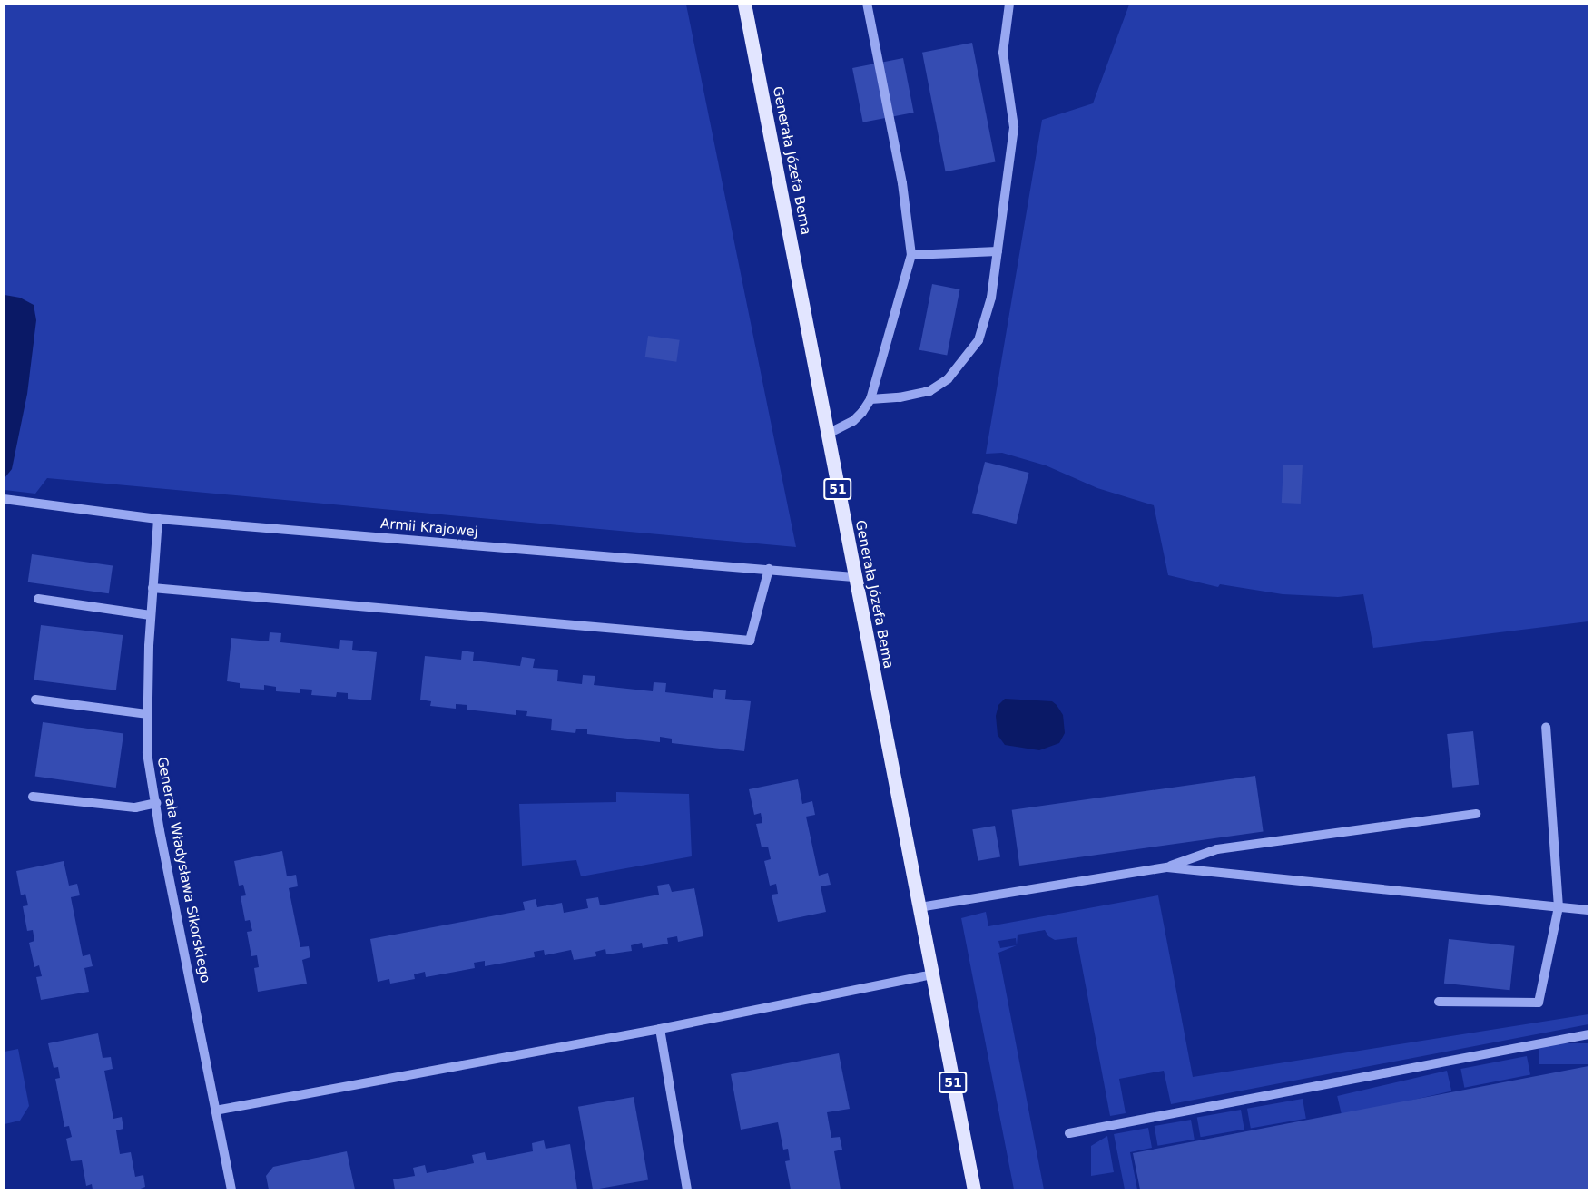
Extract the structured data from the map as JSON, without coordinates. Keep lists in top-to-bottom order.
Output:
{
  "streets": {
    "main road": ["Generała Józefa Bema", "51"],
    "street": ["Armii Krajowej", "Generała Władysława Sikorskiego"]
  },
  "crossings": [
    ["Generała Józefa Bema", "Armii Krajowej"],
    ["Armii Krajowej", "Generała Władysława Sikorskiego"]
  ]
}
